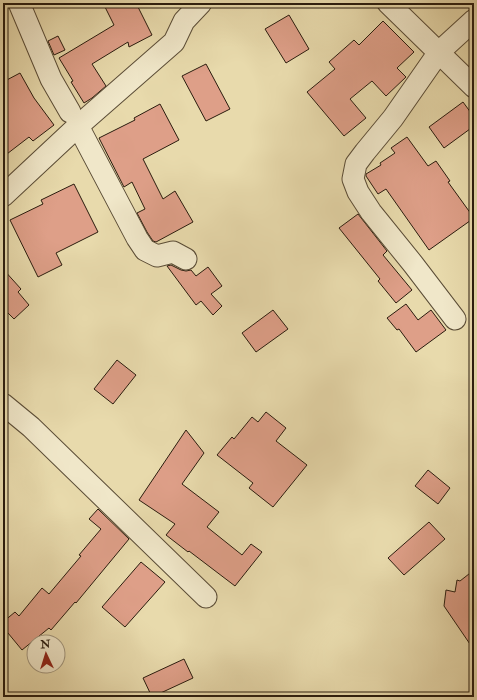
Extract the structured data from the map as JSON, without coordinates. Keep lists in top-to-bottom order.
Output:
{
  "north": "top"
}
